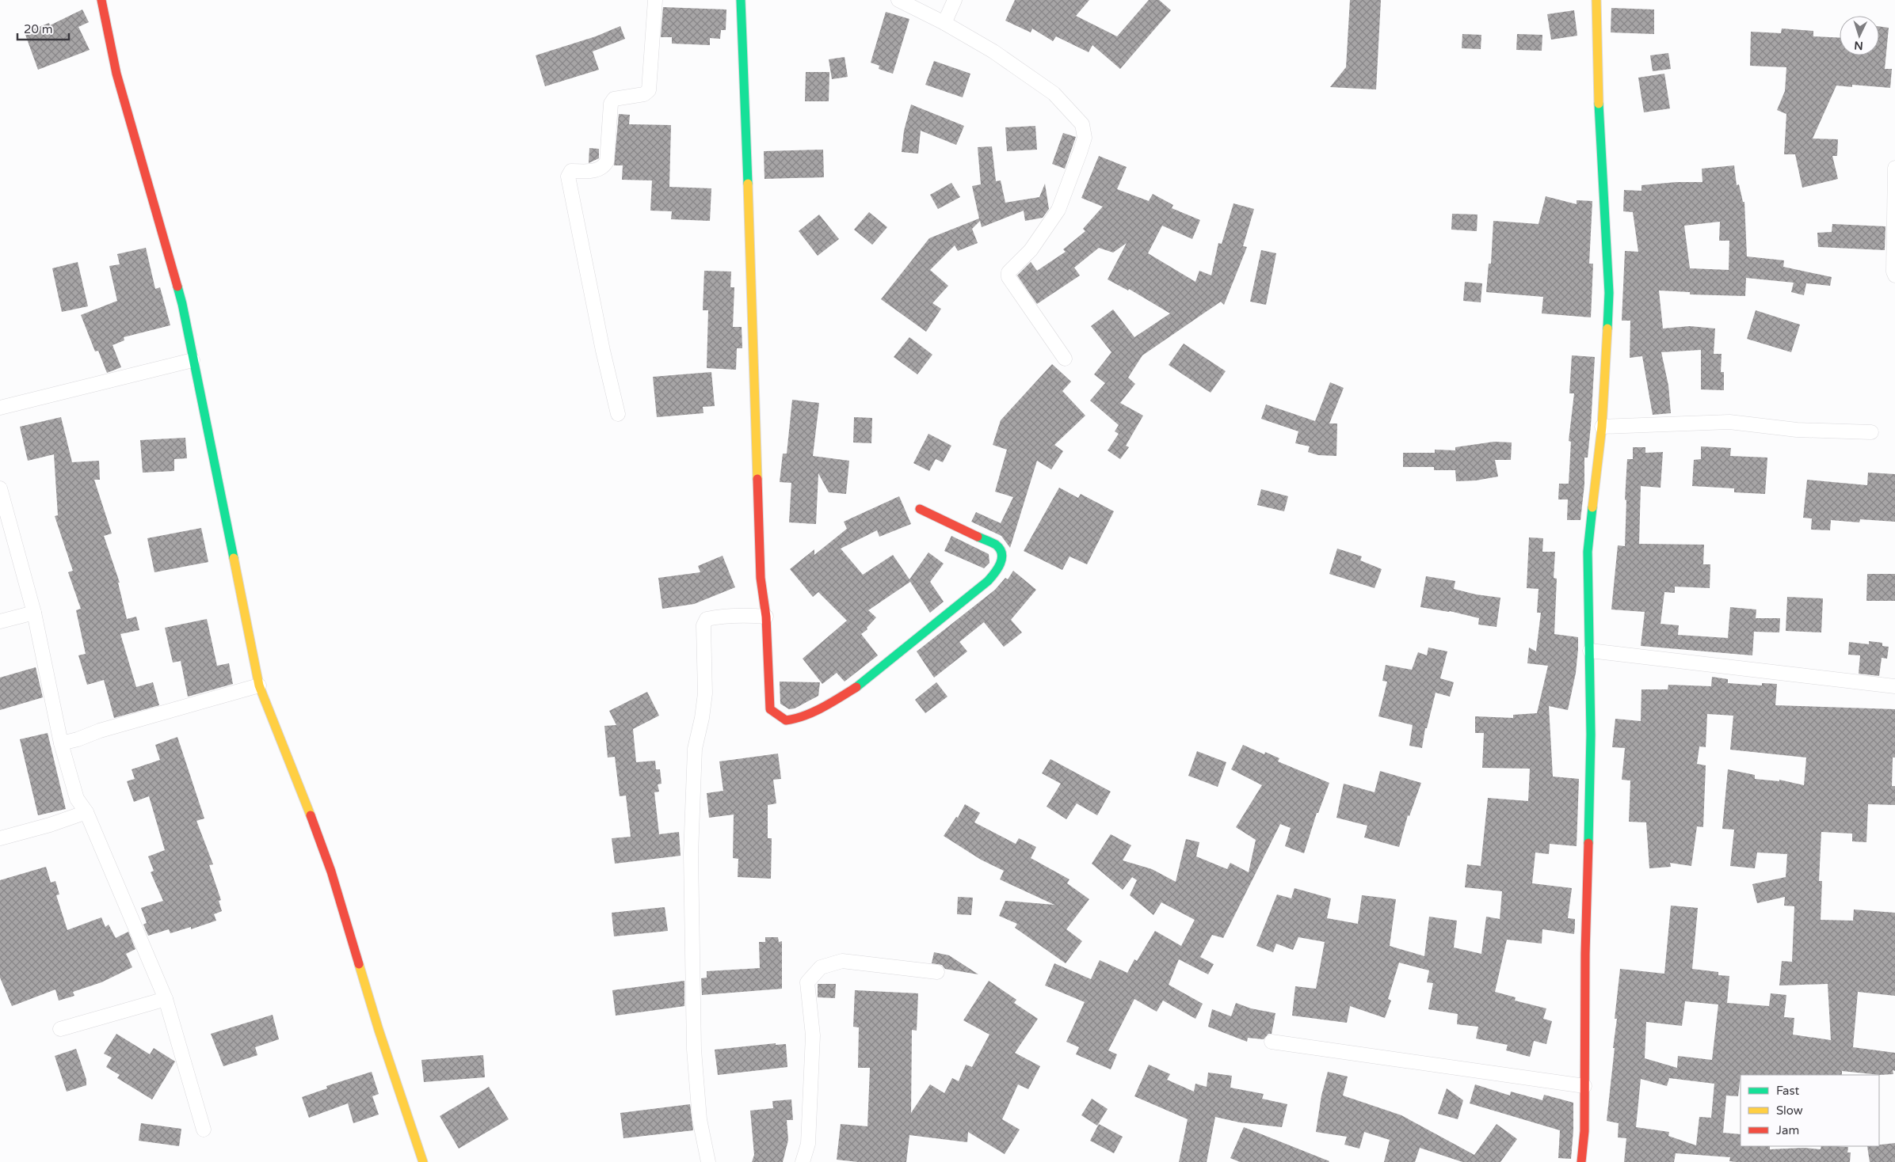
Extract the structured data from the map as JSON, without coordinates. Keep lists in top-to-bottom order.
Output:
{
  "legend": ["Fast", "Slow", "Jam"],
  "scale_bar": "20 m",
  "north": "bottom"
}
